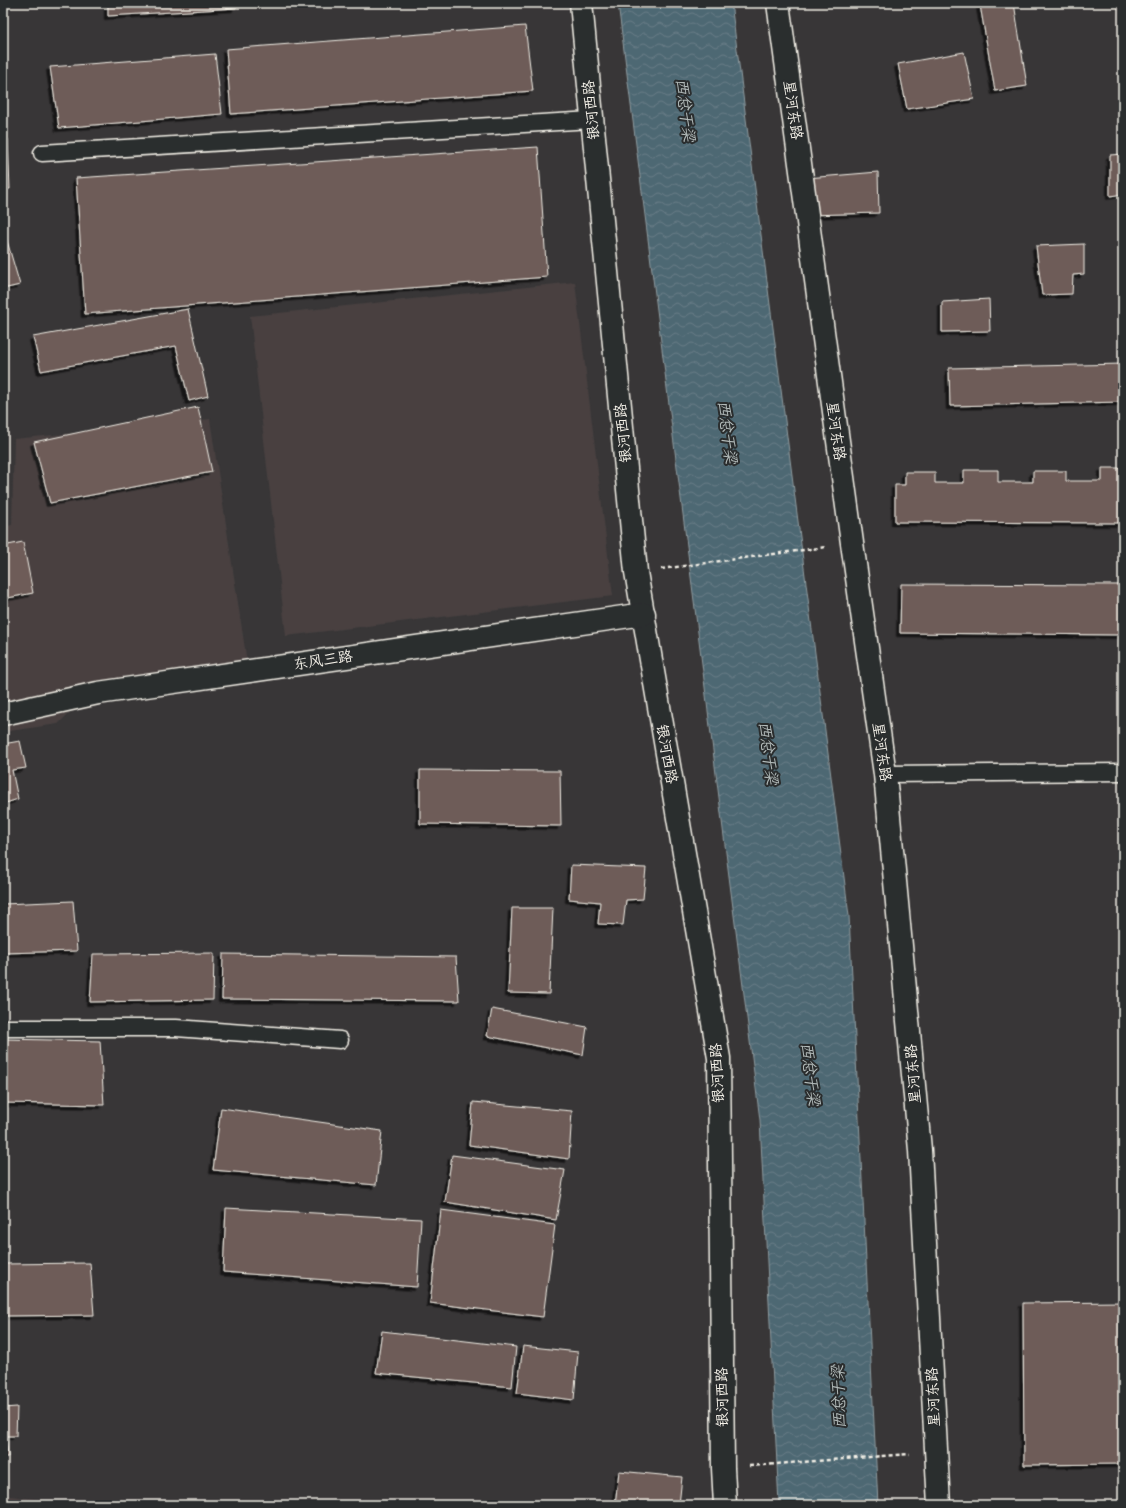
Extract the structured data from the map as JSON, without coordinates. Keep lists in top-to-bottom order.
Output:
{
  "streets": {
    "street": ["银河西路", "星河东路", "东风三路"]
  },
  "crossings": [
    ["银河西路", "东风三路"]
  ],
  "water": ["西总干梁"]
}
